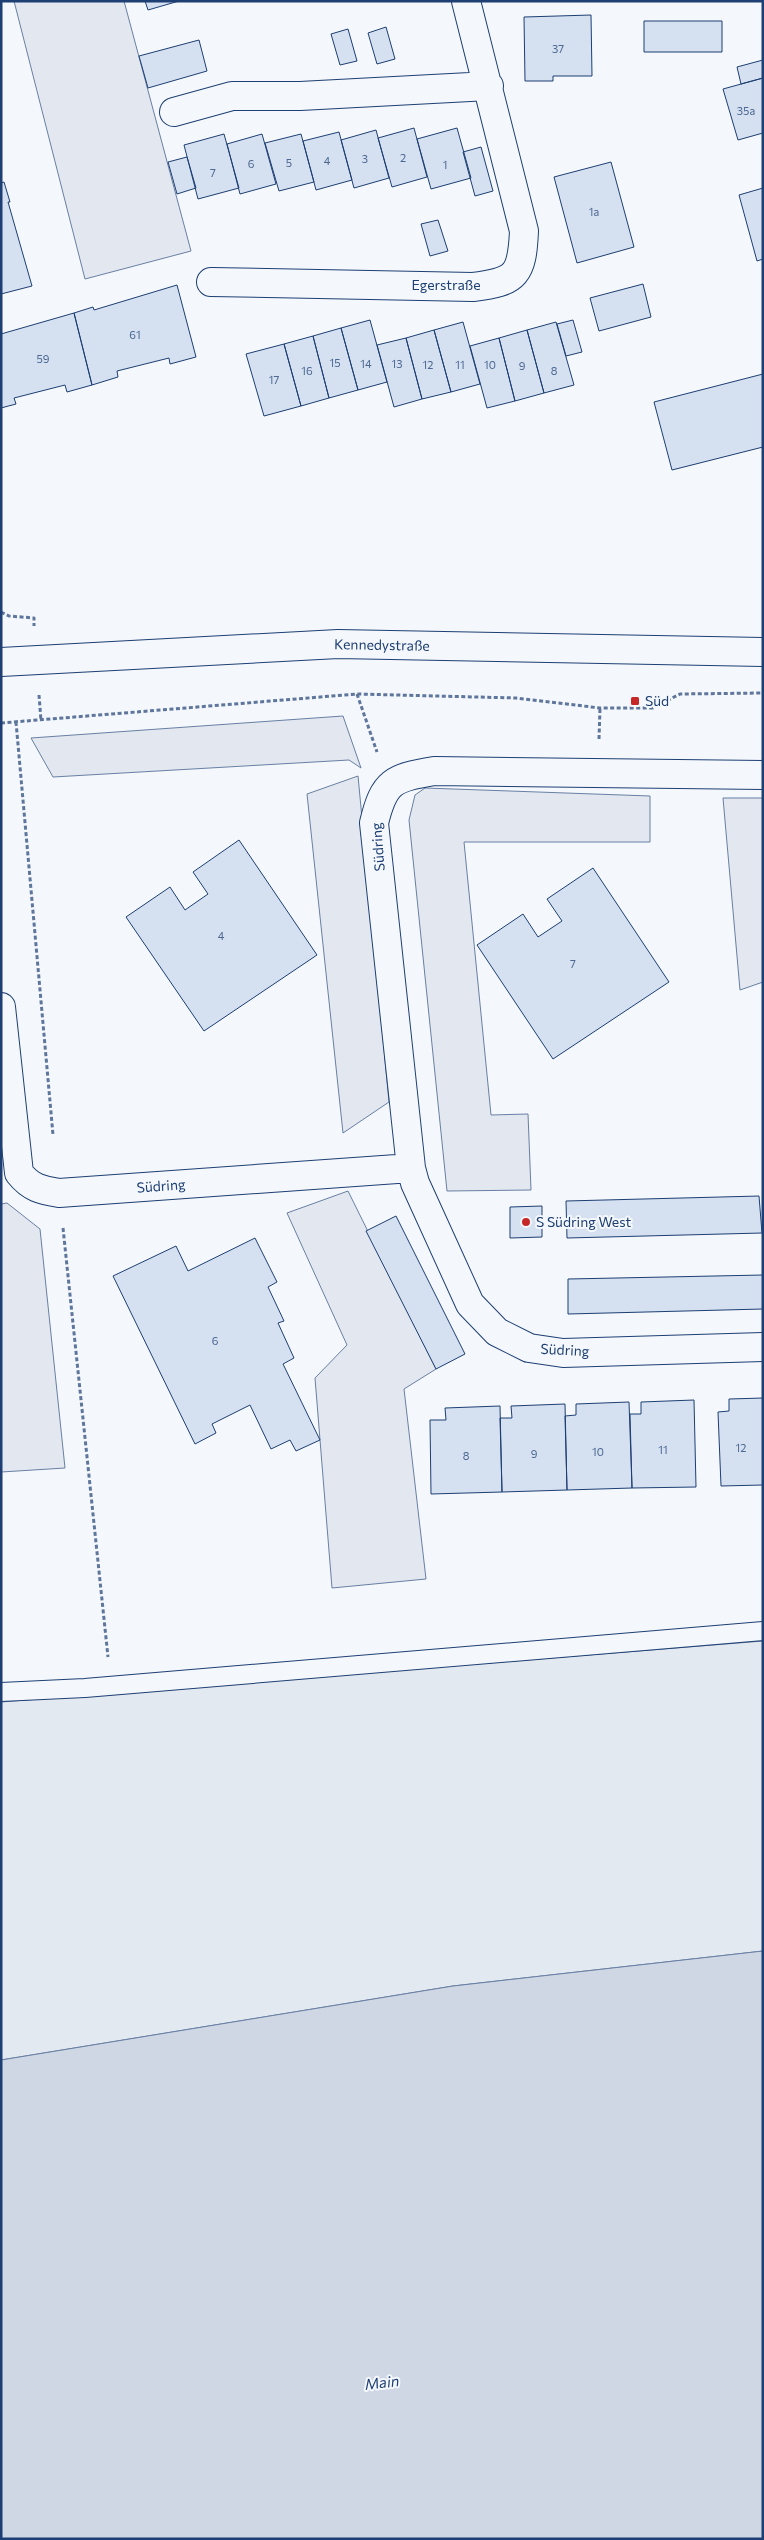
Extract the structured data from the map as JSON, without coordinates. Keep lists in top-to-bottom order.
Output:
{
  "streets": {
    "street": ["Egerstraße", "Kennedystraße", "Südring"]
  },
  "water": ["Main"],
  "places": {
    "transit": ["Süd"],
    "other": ["S Südring West"]
  },
  "house_numbers": [
    "37",
    "35a",
    "2",
    "3",
    "4",
    "5",
    "6",
    "1",
    "7",
    "1a",
    "61",
    "59",
    "15",
    "14",
    "13",
    "12",
    "11",
    "10",
    "9",
    "16",
    "8",
    "17",
    "4",
    "7",
    "6",
    "12",
    "11",
    "10",
    "9",
    "8"
  ]
}
